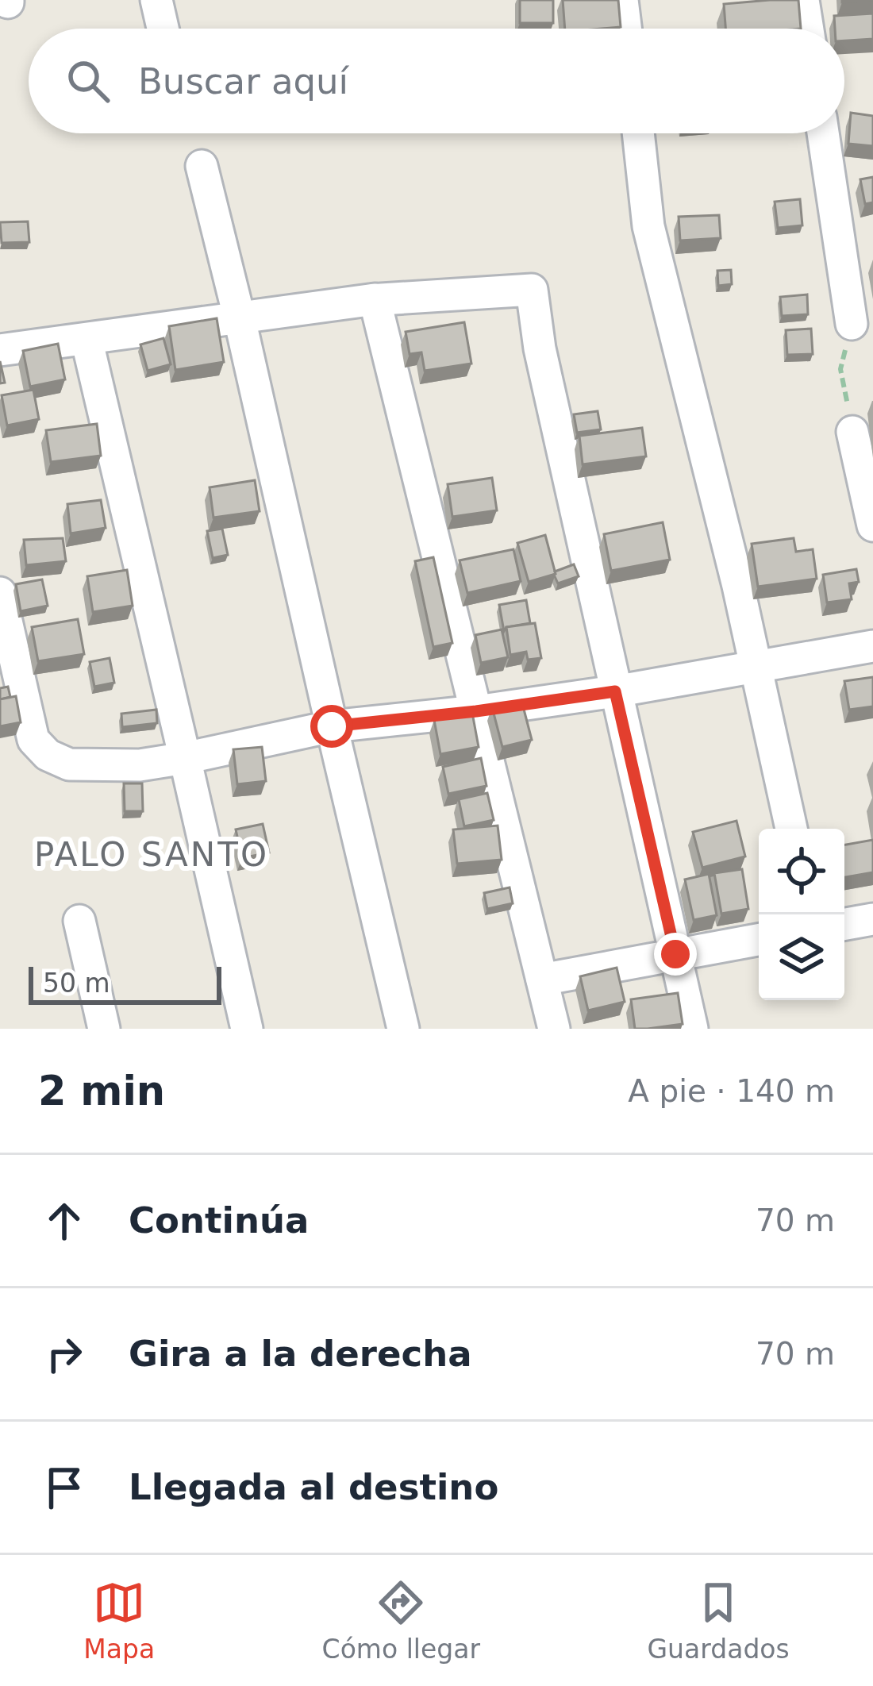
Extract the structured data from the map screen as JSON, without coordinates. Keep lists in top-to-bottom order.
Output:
{
  "districts": ["PALO SANTO"],
  "scale_bar": "50 m",
  "page": {
    "search": "Buscar aquí",
    "scale": "50 m",
    "heading": ["2 min", "A pie · 140 m"],
    "list": [
      ["Continúa", "70 m"],
      ["Gira a la derecha", "70 m"],
      "Llegada al destino"
    ],
    "nav": ["Mapa", "Cómo llegar", "Guardados"]
  }
}
